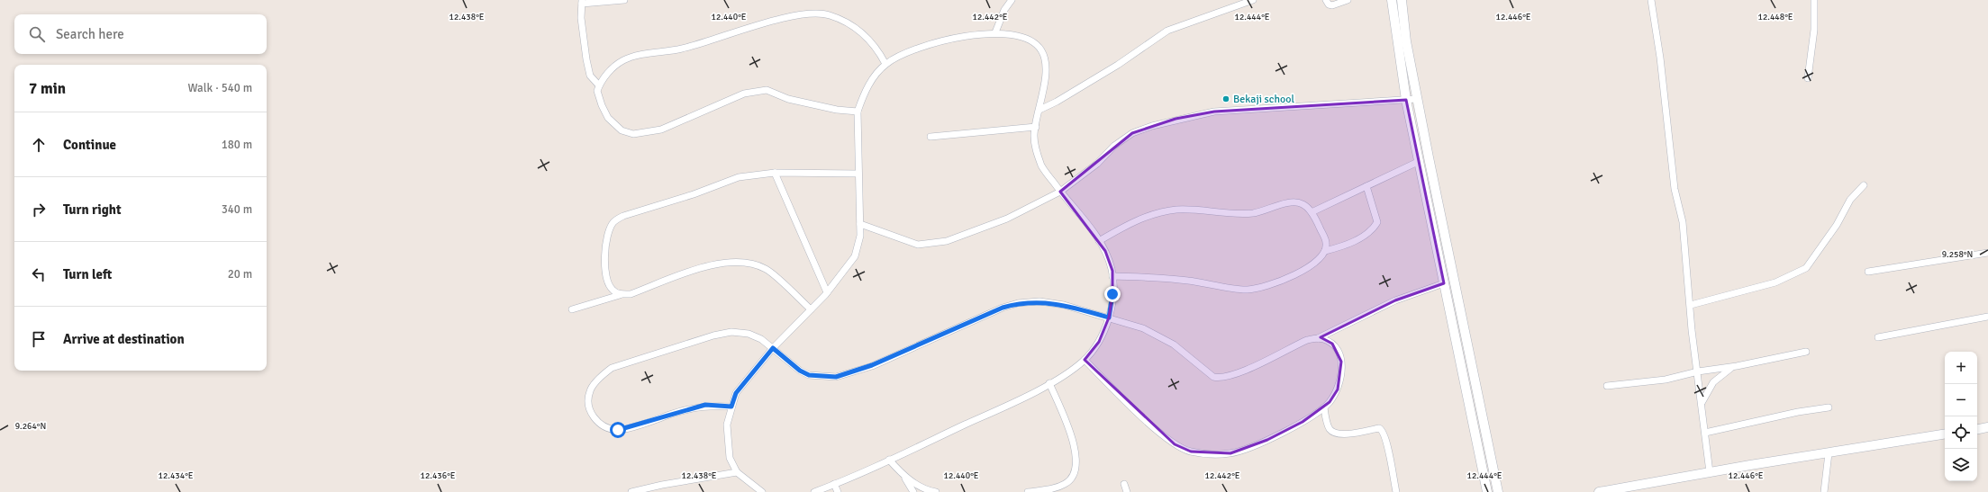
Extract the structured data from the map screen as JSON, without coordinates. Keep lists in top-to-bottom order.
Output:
{
  "places": ["Bekaji school"],
  "page": {
    "search": "Search here",
    "heading": ["7 min", "Walk · 540 m"],
    "list": [
      ["Continue", "180 m"],
      ["Turn right", "340 m"],
      ["Turn left", "20 m"],
      "Arrive at destination"
    ],
    "map_buttons": ["+", "−"]
  },
  "coordinates": [
    "12.438°E",
    "12.440°E",
    "12.442°E",
    "12.444°E",
    "12.446°E",
    "12.448°E",
    "9.258°N",
    "9.264°N",
    "12.434°E",
    "12.436°E"
  ]
}
